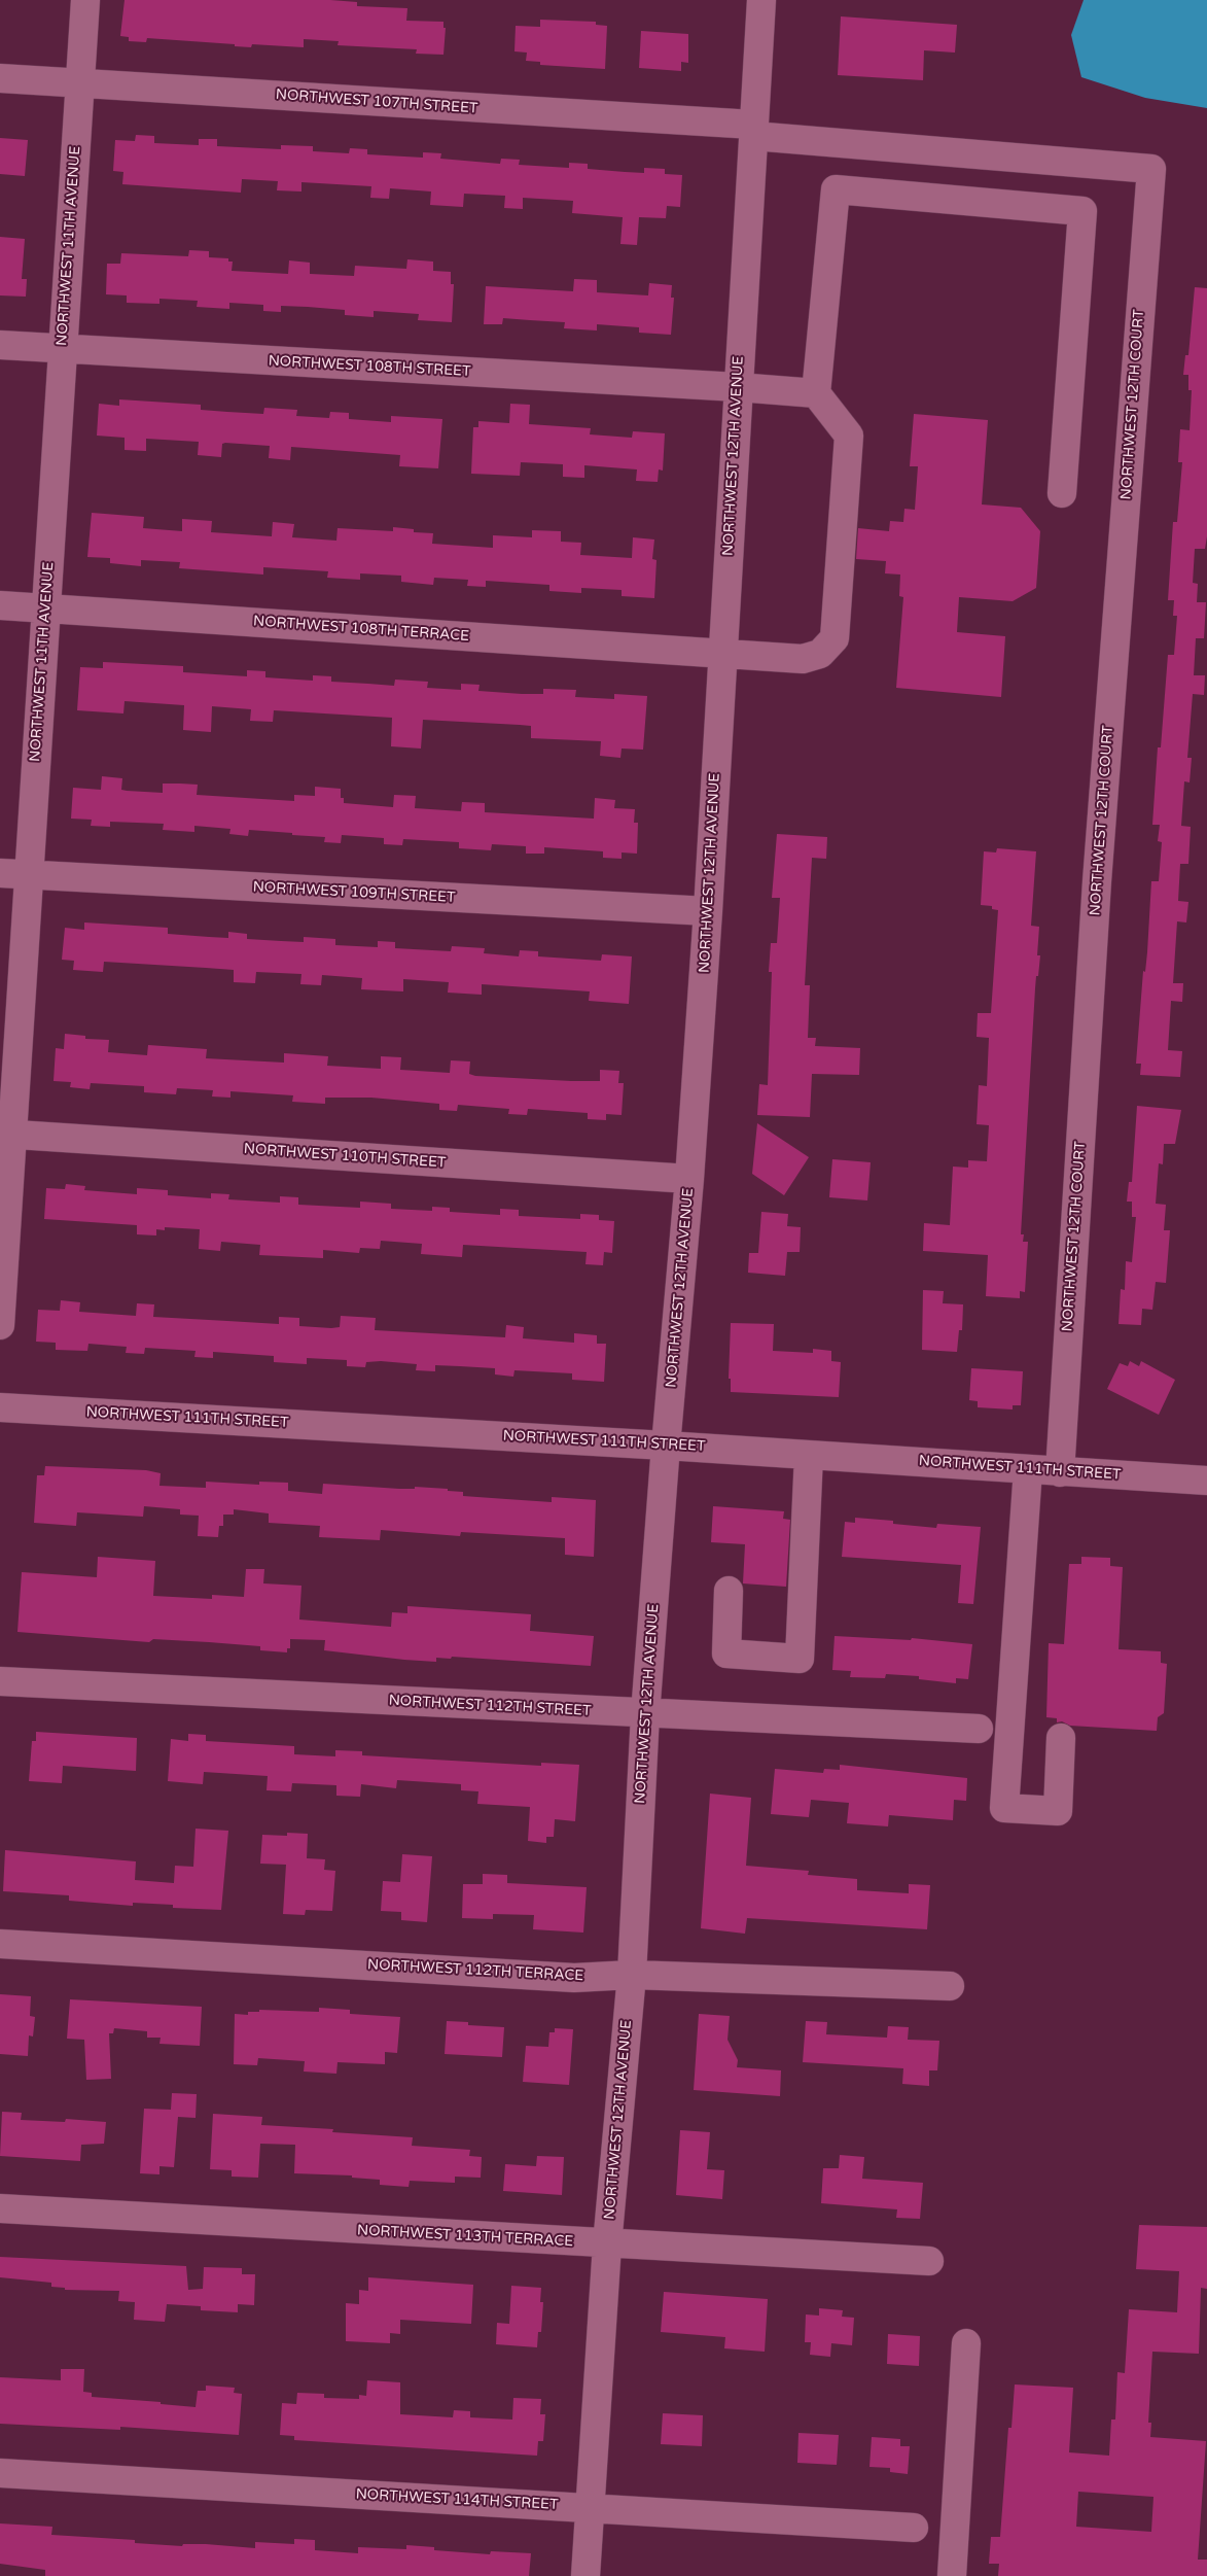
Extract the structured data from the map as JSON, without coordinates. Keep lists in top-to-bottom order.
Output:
{
  "streets": {
    "street": [
      "NORTHWEST 107TH STREET",
      "NORTHWEST 11TH AVENUE",
      "NORTHWEST 108TH STREET",
      "NORTHWEST 12TH COURT",
      "NORTHWEST 12TH AVENUE",
      "NORTHWEST 108TH TERRACE",
      "NORTHWEST 109TH STREET",
      "NORTHWEST 110TH STREET",
      "NORTHWEST 111TH STREET",
      "NORTHWEST 112TH STREET",
      "NORTHWEST 112TH TERRACE",
      "NORTHWEST 113TH TERRACE",
      "NORTHWEST 114TH STREET"
    ]
  },
  "crossings": [
    ["NORTHWEST 107TH STREET", "NORTHWEST 11TH AVENUE"],
    ["NORTHWEST 107TH STREET", "NORTHWEST 12TH COURT"],
    ["NORTHWEST 107TH STREET", "NORTHWEST 12TH AVENUE"],
    ["NORTHWEST 11TH AVENUE", "NORTHWEST 108TH STREET"],
    ["NORTHWEST 11TH AVENUE", "NORTHWEST 108TH TERRACE"],
    ["NORTHWEST 11TH AVENUE", "NORTHWEST 109TH STREET"],
    ["NORTHWEST 11TH AVENUE", "NORTHWEST 110TH STREET"],
    ["NORTHWEST 108TH STREET", "NORTHWEST 12TH AVENUE"],
    ["NORTHWEST 108TH STREET", "NORTHWEST 108TH TERRACE"],
    ["NORTHWEST 12TH COURT", "NORTHWEST 111TH STREET"],
    ["NORTHWEST 12TH AVENUE", "NORTHWEST 108TH TERRACE"],
    ["NORTHWEST 12TH AVENUE", "NORTHWEST 109TH STREET"],
    ["NORTHWEST 12TH AVENUE", "NORTHWEST 110TH STREET"],
    ["NORTHWEST 12TH AVENUE", "NORTHWEST 111TH STREET"],
    ["NORTHWEST 12TH AVENUE", "NORTHWEST 112TH STREET"],
    ["NORTHWEST 12TH AVENUE", "NORTHWEST 112TH TERRACE"],
    ["NORTHWEST 12TH AVENUE", "NORTHWEST 113TH TERRACE"],
    ["NORTHWEST 12TH AVENUE", "NORTHWEST 114TH STREET"]
  ]
}
